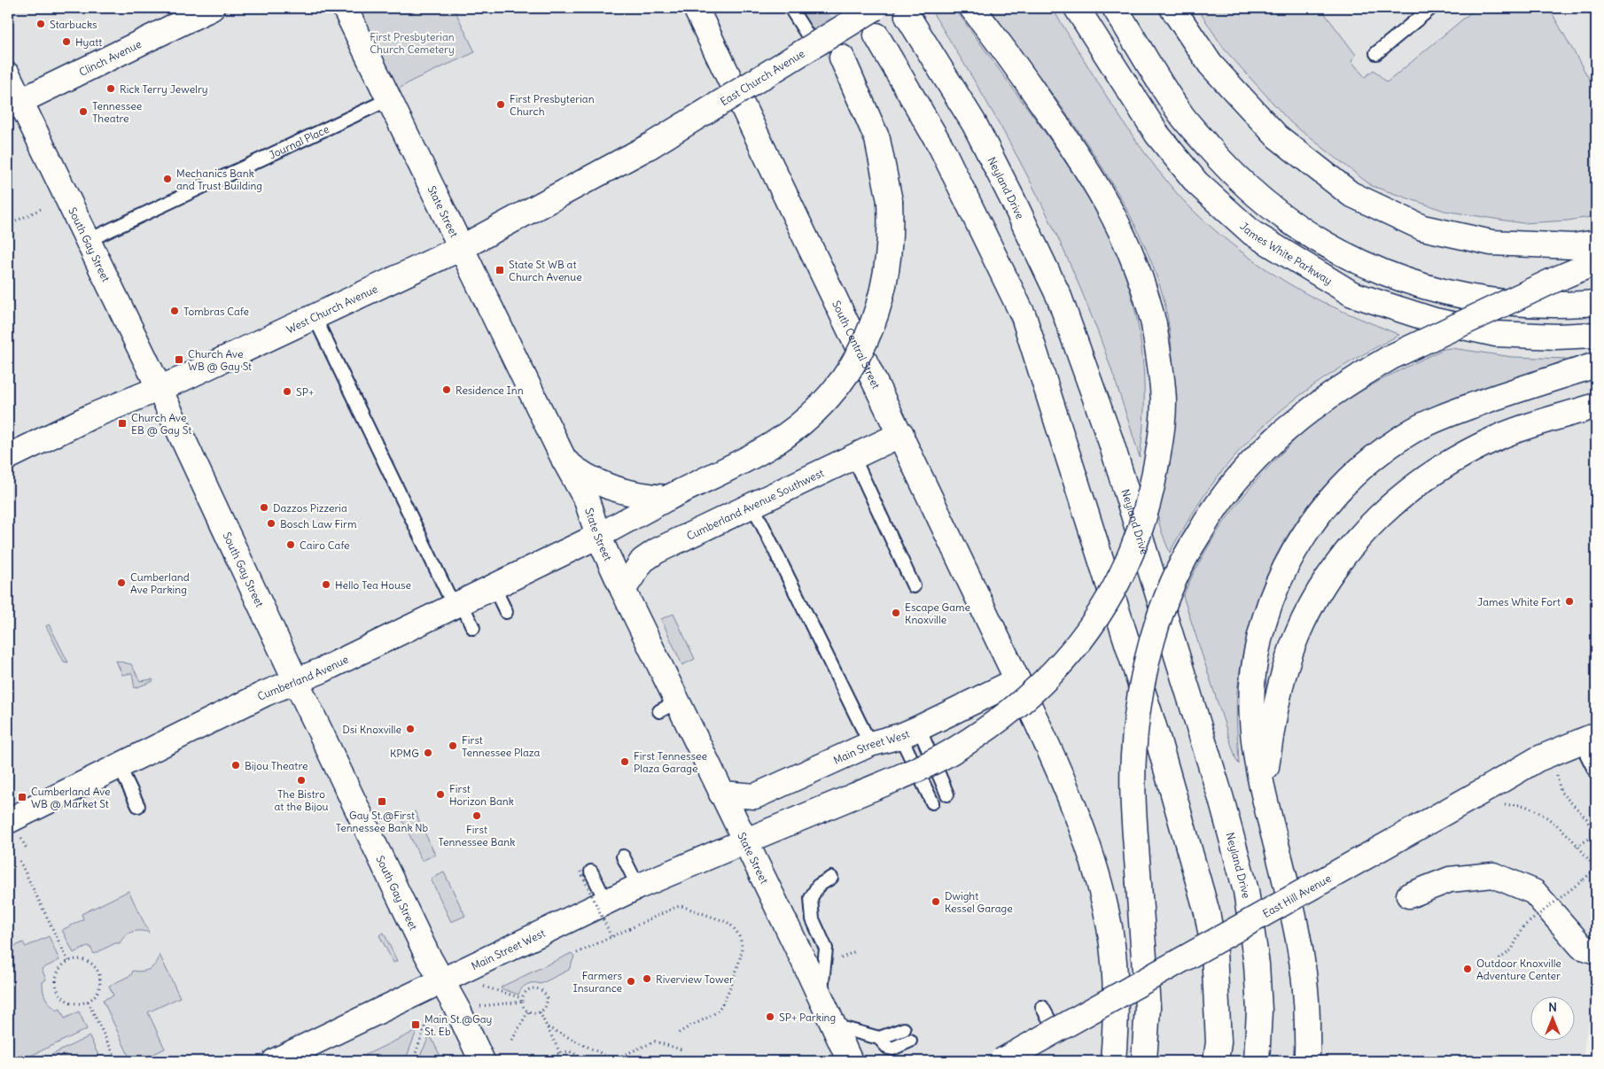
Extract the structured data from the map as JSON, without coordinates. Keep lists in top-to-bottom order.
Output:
{
  "streets": {
    "main road": [
      "Clinch Avenue",
      "East Church Avenue",
      "Neyland Drive",
      "State Street",
      "South Gay Street",
      "James White Parkway",
      "West Church Avenue",
      "South Central Street",
      "Cumberland Avenue Southwest",
      "Cumberland Avenue",
      "Main Street West",
      "East Hill Avenue"
    ],
    "lane": ["Journal Place"]
  },
  "crossings": [
    ["Clinch Avenue", "South Gay Street"],
    ["East Church Avenue", "West Church Avenue"],
    ["Journal Place", "State Street"],
    ["Journal Place", "South Gay Street"],
    ["State Street", "West Church Avenue"],
    ["State Street", "Cumberland Avenue Southwest"],
    ["State Street", "Cumberland Avenue"],
    ["State Street", "Main Street West"],
    ["South Gay Street", "West Church Avenue"],
    ["South Gay Street", "Cumberland Avenue"],
    ["South Gay Street", "Main Street West"],
    ["South Central Street", "Cumberland Avenue Southwest"],
    ["South Central Street", "Main Street West"]
  ],
  "parks": ["First Presbyterian Church Cemetery"],
  "places": {
    "other": [
      "Starbucks",
      "Hyatt",
      "Rick Terry Jewelry",
      "First Presbyterian Church",
      "Tennessee Theatre",
      "Mechanics Bank and Trust Building",
      "Tombras Cafe",
      "Residence Inn",
      "SP+",
      "Dazzos Pizzeria",
      "Bosch Law Firm",
      "Cairo Cafe",
      "Cumberland Ave Parking",
      "Hello Tea House",
      "James White Fort",
      "Escape Game Knoxville",
      "Dsi Knoxville",
      "First Tennessee Plaza",
      "KPMG",
      "First Tennessee Plaza Garage",
      "Bijou Theatre",
      "The Bistro at the Bijou",
      "First Horizon Bank",
      "First Tennessee Bank",
      "Dwight Kessel Garage",
      "Outdoor Knoxville Adventure Center",
      "Riverview Tower",
      "Farmers Insurance",
      "SP+ Parking"
    ],
    "transit": [
      "State St WB at Church Avenue",
      "Church Ave WB @ Gay St",
      "Church Ave EB @ Gay St",
      "Cumberland Ave WB @ Market St",
      "Gay St.@First Tennessee Bank Nb",
      "Main St.@Gay St. Eb"
    ]
  },
  "north": "top"
}
